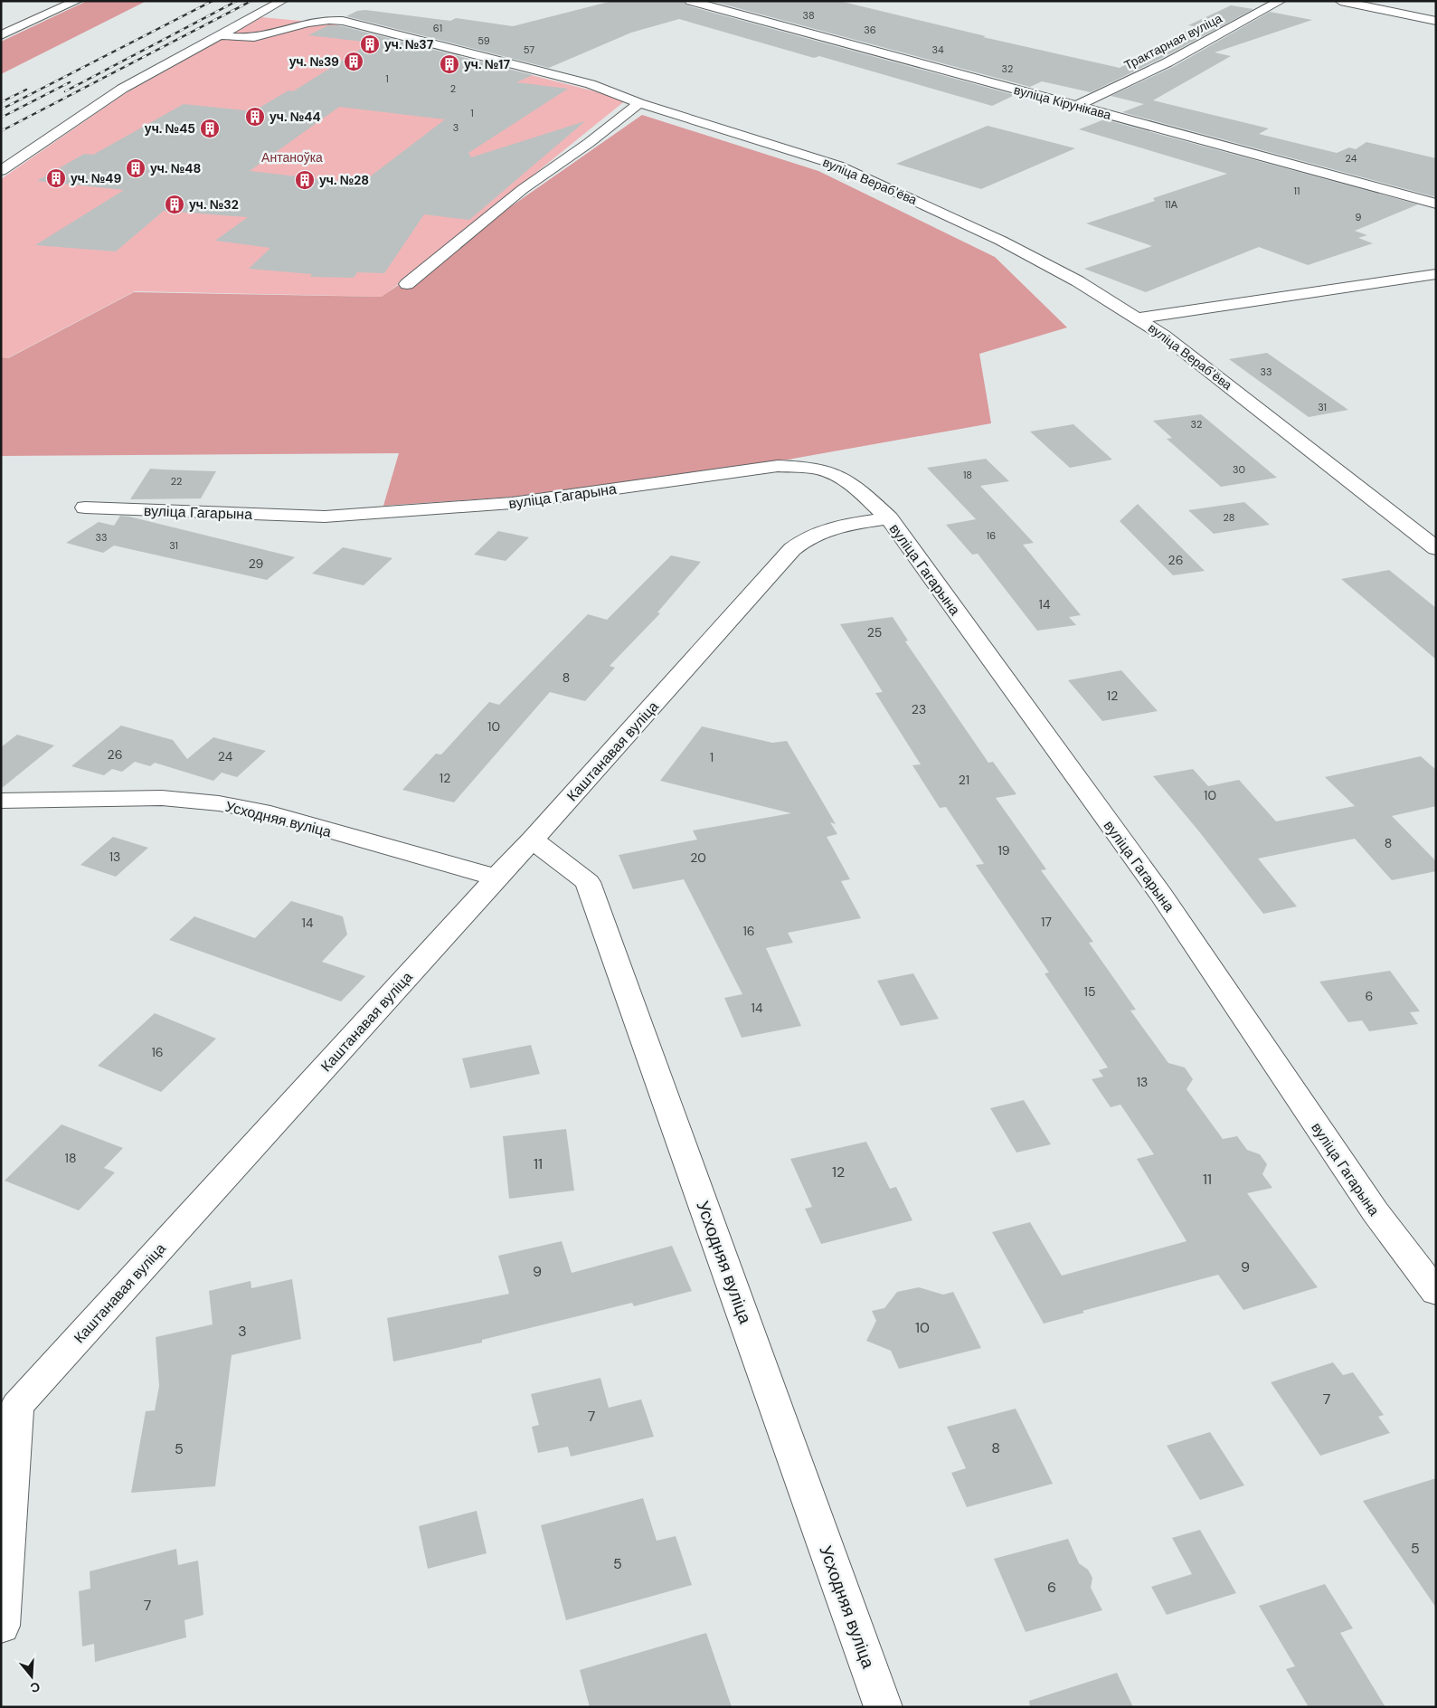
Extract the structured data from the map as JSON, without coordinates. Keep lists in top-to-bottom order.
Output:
{
  "streets": {
    "street": [
      "Трактарная вуліца",
      "вуліца Кірунікава",
      "вуліца Верабʼёва",
      "вуліца Гагарына",
      "Каштанавая вуліца",
      "Усходняя вуліца"
    ]
  },
  "crossings": [
    ["Трактарная вуліца", "вуліца Кірунікава"],
    ["вуліца Гагарына", "Каштанавая вуліца"],
    ["Каштанавая вуліца", "Усходняя вуліца"]
  ],
  "parks": ["Антаноўка"],
  "places": {
    "building": [
      "уч. №37",
      "уч. №39",
      "уч. №17",
      "уч. №44",
      "уч. №45",
      "уч. №48",
      "уч. №49",
      "уч. №28",
      "уч. №32"
    ]
  },
  "house_numbers": [
    "38",
    "61",
    "36",
    "59",
    "57",
    "34",
    "32",
    "1",
    "2",
    "1",
    "3",
    "24",
    "11",
    "11А",
    "9",
    "33",
    "31",
    "32",
    "30",
    "18",
    "22",
    "28",
    "16",
    "33",
    "31",
    "26",
    "29",
    "14",
    "25",
    "8",
    "12",
    "23",
    "10",
    "26",
    "24",
    "1",
    "12",
    "21",
    "10",
    "8",
    "19",
    "13",
    "20",
    "17",
    "14",
    "16",
    "15",
    "6",
    "14",
    "16",
    "13",
    "18",
    "11",
    "12",
    "11",
    "9",
    "9",
    "10",
    "3",
    "7",
    "7",
    "8",
    "5",
    "5",
    "5",
    "6",
    "7"
  ],
  "north": "bottom"
}
